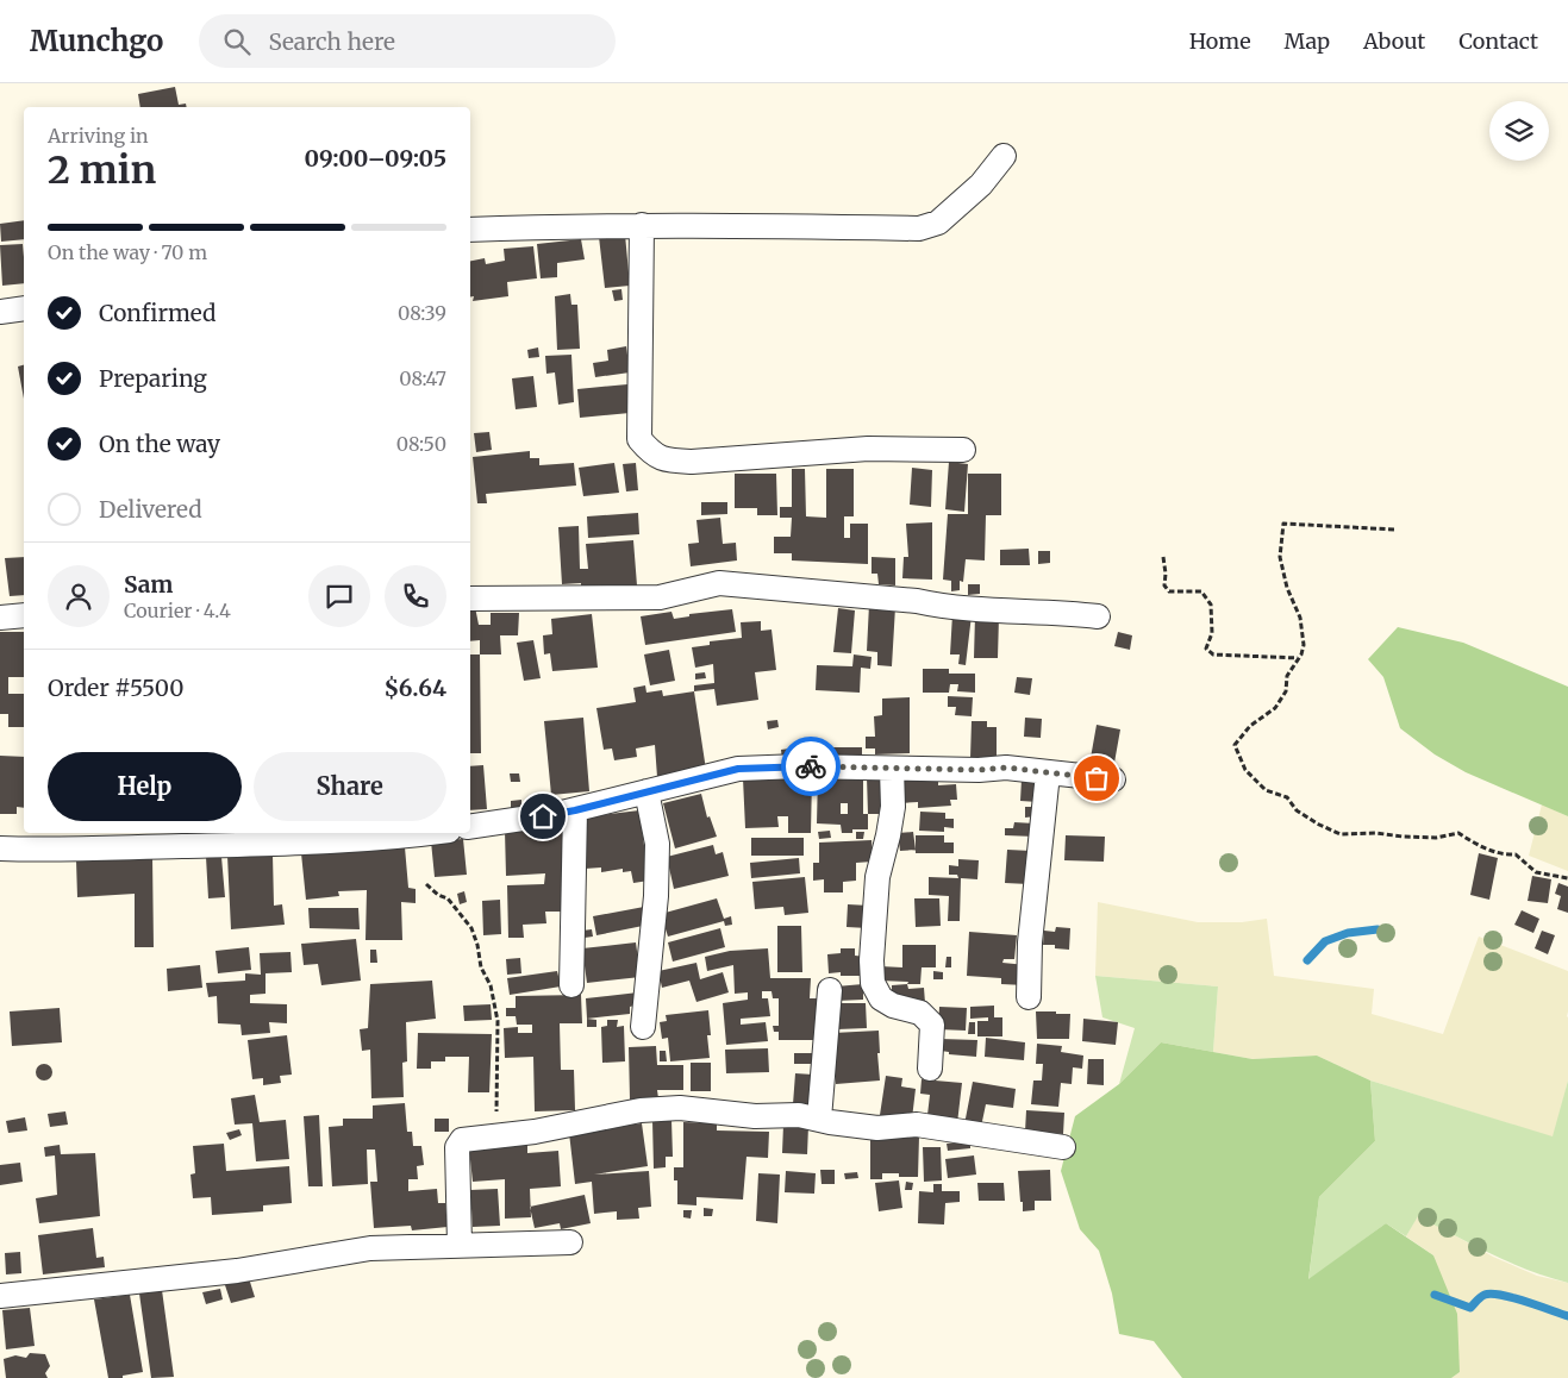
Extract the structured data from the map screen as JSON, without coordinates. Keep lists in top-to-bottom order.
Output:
{
  "page": {
    "header": "Munchgo",
    "search": "Search here",
    "nav": [
      "Home",
      "Map",
      "About",
      "Contact"
    ],
    "heading": ["2 min", "Arriving in", "09:00–09:05"],
    "panel": [
      "Sam",
      "Courier · 4.4",
      "Order #5500",
      "$6.64"
    ],
    "bar": "On the way · 70 m",
    "list": [
      ["Confirmed", "08:39"],
      ["Preparing", "08:47"],
      ["On the way", "08:50"],
      "Delivered"
    ],
    "buttons": ["Help", "Share"]
  }
}
